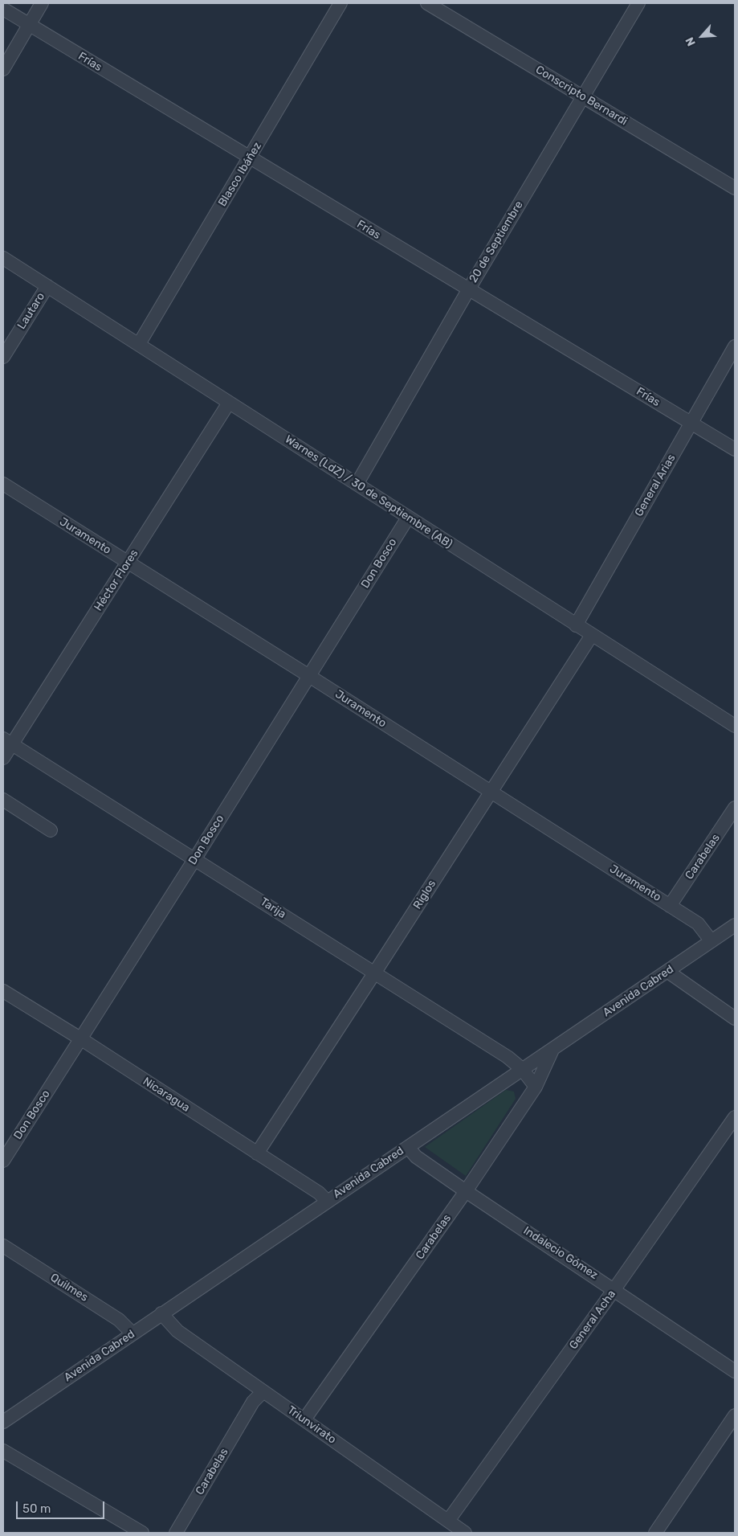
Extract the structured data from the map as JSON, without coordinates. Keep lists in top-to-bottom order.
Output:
{
  "streets": {
    "street": [
      "Frías",
      "Conscripto Bernardi",
      "Blasco Ibáñez",
      "20 de Septiembre",
      "Lautaro",
      "General Arias",
      "Warnes (LdZ) / 30 de Septiembre (AB)",
      "Juramento",
      "Don Bosco",
      "Héctor Flores",
      "Carabelas",
      "Riglos",
      "Tarija",
      "Avenida Cabred",
      "Nicaragua",
      "Indalecio Gómez",
      "Quilmes",
      "General Acha",
      "Triunvirato"
    ]
  },
  "crossings": [
    ["Frías", "Blasco Ibáñez"],
    ["Frías", "20 de Septiembre"],
    ["Frías", "General Arias"],
    ["Conscripto Bernardi", "20 de Septiembre"],
    ["Blasco Ibáñez", "Warnes (LdZ) / 30 de Septiembre (AB)"],
    ["20 de Septiembre", "Warnes (LdZ) / 30 de Septiembre (AB)"],
    ["Lautaro", "Warnes (LdZ) / 30 de Septiembre (AB)"],
    ["General Arias", "Warnes (LdZ) / 30 de Septiembre (AB)"],
    ["Warnes (LdZ) / 30 de Septiembre (AB)", "Don Bosco"],
    ["Warnes (LdZ) / 30 de Septiembre (AB)", "Héctor Flores"],
    ["Warnes (LdZ) / 30 de Septiembre (AB)", "Riglos"],
    ["Juramento", "Don Bosco"],
    ["Juramento", "Héctor Flores"],
    ["Juramento", "Carabelas"],
    ["Juramento", "Riglos"],
    ["Juramento", "Avenida Cabred"],
    ["Don Bosco", "Tarija"],
    ["Don Bosco", "Nicaragua"],
    ["Héctor Flores", "Tarija"],
    ["Carabelas", "Tarija"],
    ["Carabelas", "Avenida Cabred"],
    ["Carabelas", "Indalecio Gómez"],
    ["Carabelas", "Triunvirato"],
    ["Riglos", "Tarija"],
    ["Riglos", "Nicaragua"],
    ["Tarija", "Avenida Cabred"],
    ["Avenida Cabred", "Nicaragua"],
    ["Avenida Cabred", "Indalecio Gómez"],
    ["Avenida Cabred", "Quilmes"],
    ["Avenida Cabred", "Triunvirato"],
    ["Indalecio Gómez", "General Acha"],
    ["General Acha", "Triunvirato"]
  ],
  "scale_bar": "50 m",
  "north": "bottom left"
}
